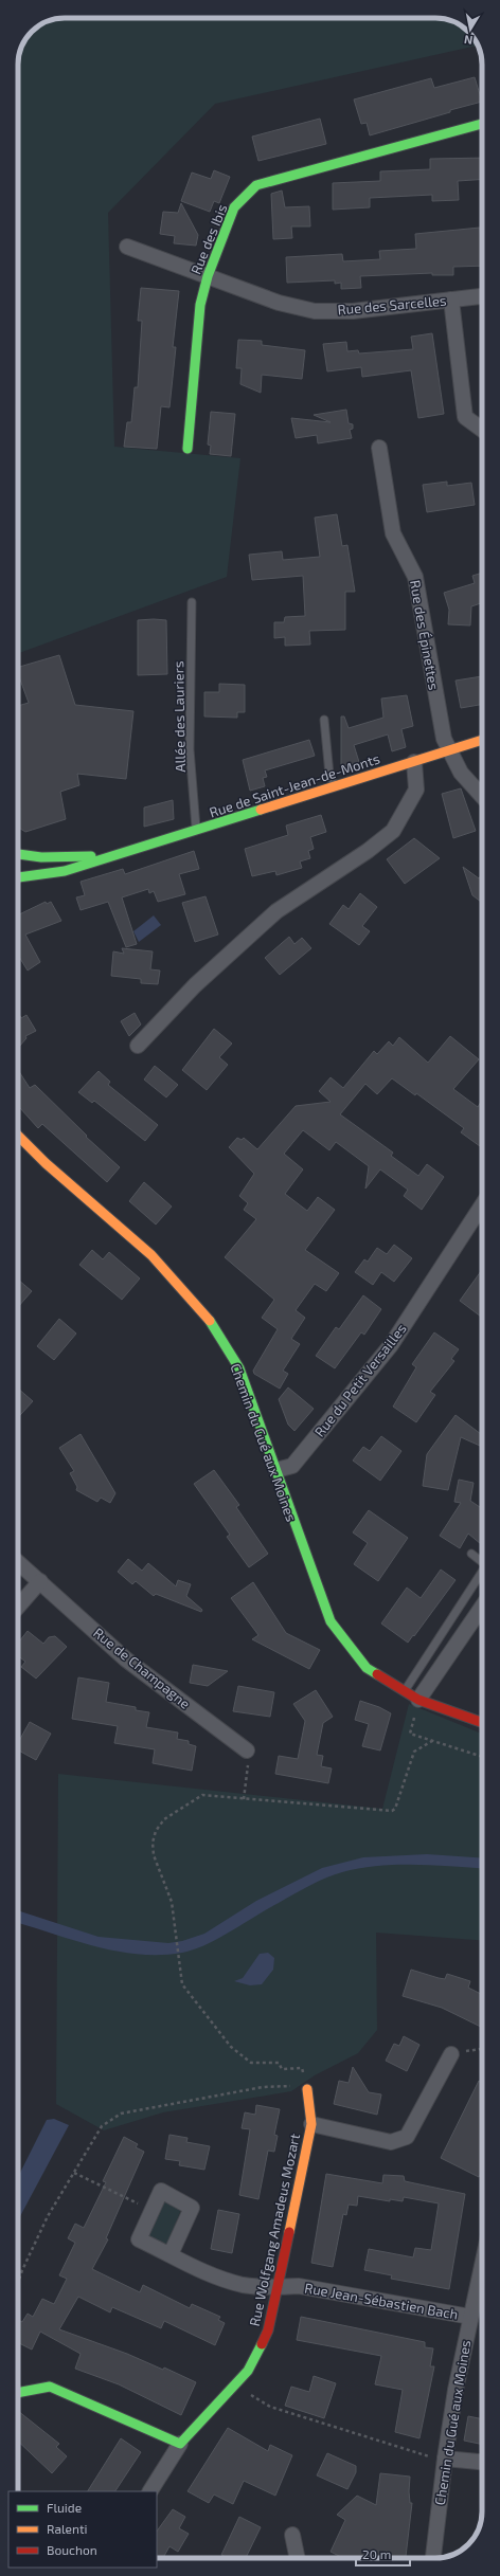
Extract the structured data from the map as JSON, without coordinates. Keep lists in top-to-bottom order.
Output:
{
  "streets": {
    "street": [
      "Rue des Ibis",
      "Rue des Sarcelles",
      "Rue des Épinettes",
      "Rue de Saint-Jean-de-Monts",
      "Rue du Petit Versailles",
      "Chemin du Gué aux Moines",
      "Rue de Champagne",
      "Rue Wolfgang Amadeus Mozart",
      "Rue Jean-Sébastien Bach"
    ],
    "lane": ["Allée des Lauriers"]
  },
  "crossings": [
    ["Rue des Ibis", "Rue des Sarcelles"],
    ["Rue des Épinettes", "Rue de Saint-Jean-de-Monts"],
    ["Allée des Lauriers", "Rue de Saint-Jean-de-Monts"],
    ["Rue du Petit Versailles", "Chemin du Gué aux Moines"],
    ["Chemin du Gué aux Moines", "Rue Jean-Sébastien Bach"],
    ["Rue Wolfgang Amadeus Mozart", "Rue Jean-Sébastien Bach"]
  ],
  "legend": ["Fluide", "Ralenti", "Bouchon"],
  "scale_bar": "20 m",
  "north": "bottom"
}
